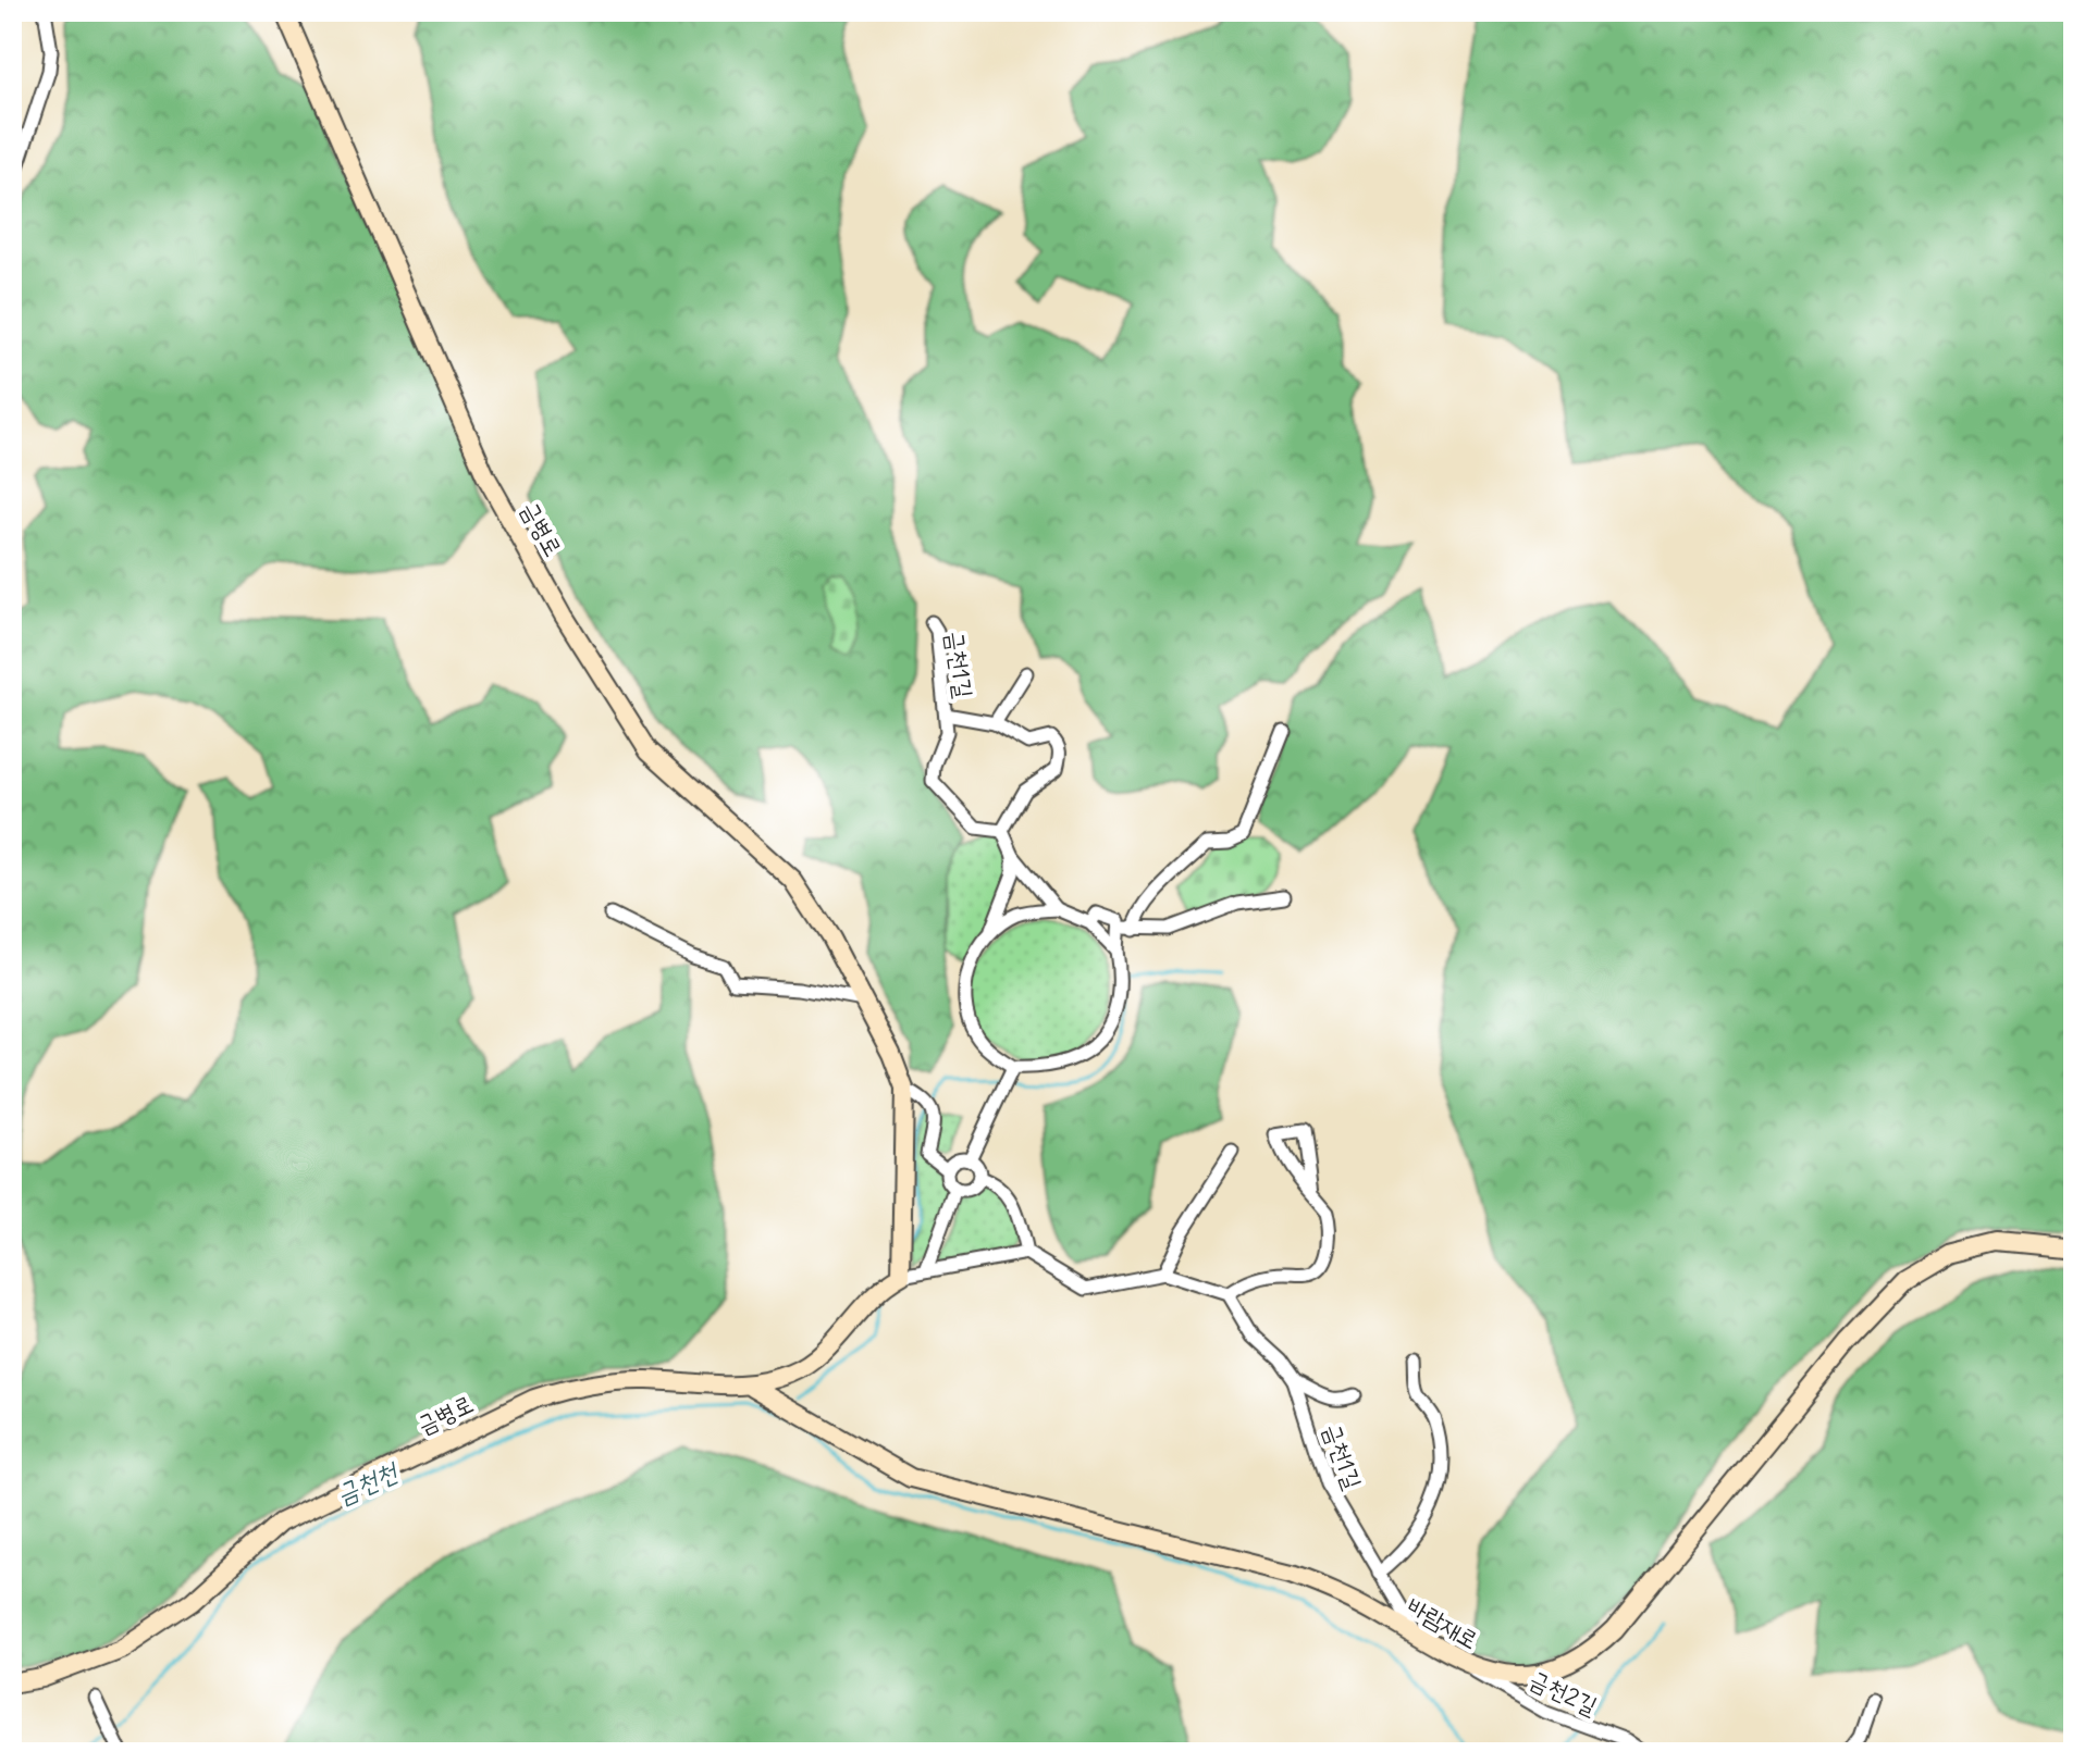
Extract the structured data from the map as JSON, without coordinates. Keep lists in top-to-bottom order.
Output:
{
  "streets": {
    "street": [
      "금병로",
      "금천1길",
      "바람재로",
      "금천2길"
    ]
  },
  "crossings": [
    ["금병로", "바람재로"],
    ["금천1길", "바람재로"],
    ["바람재로", "금천2길"]
  ],
  "water": ["금천천"]
}
